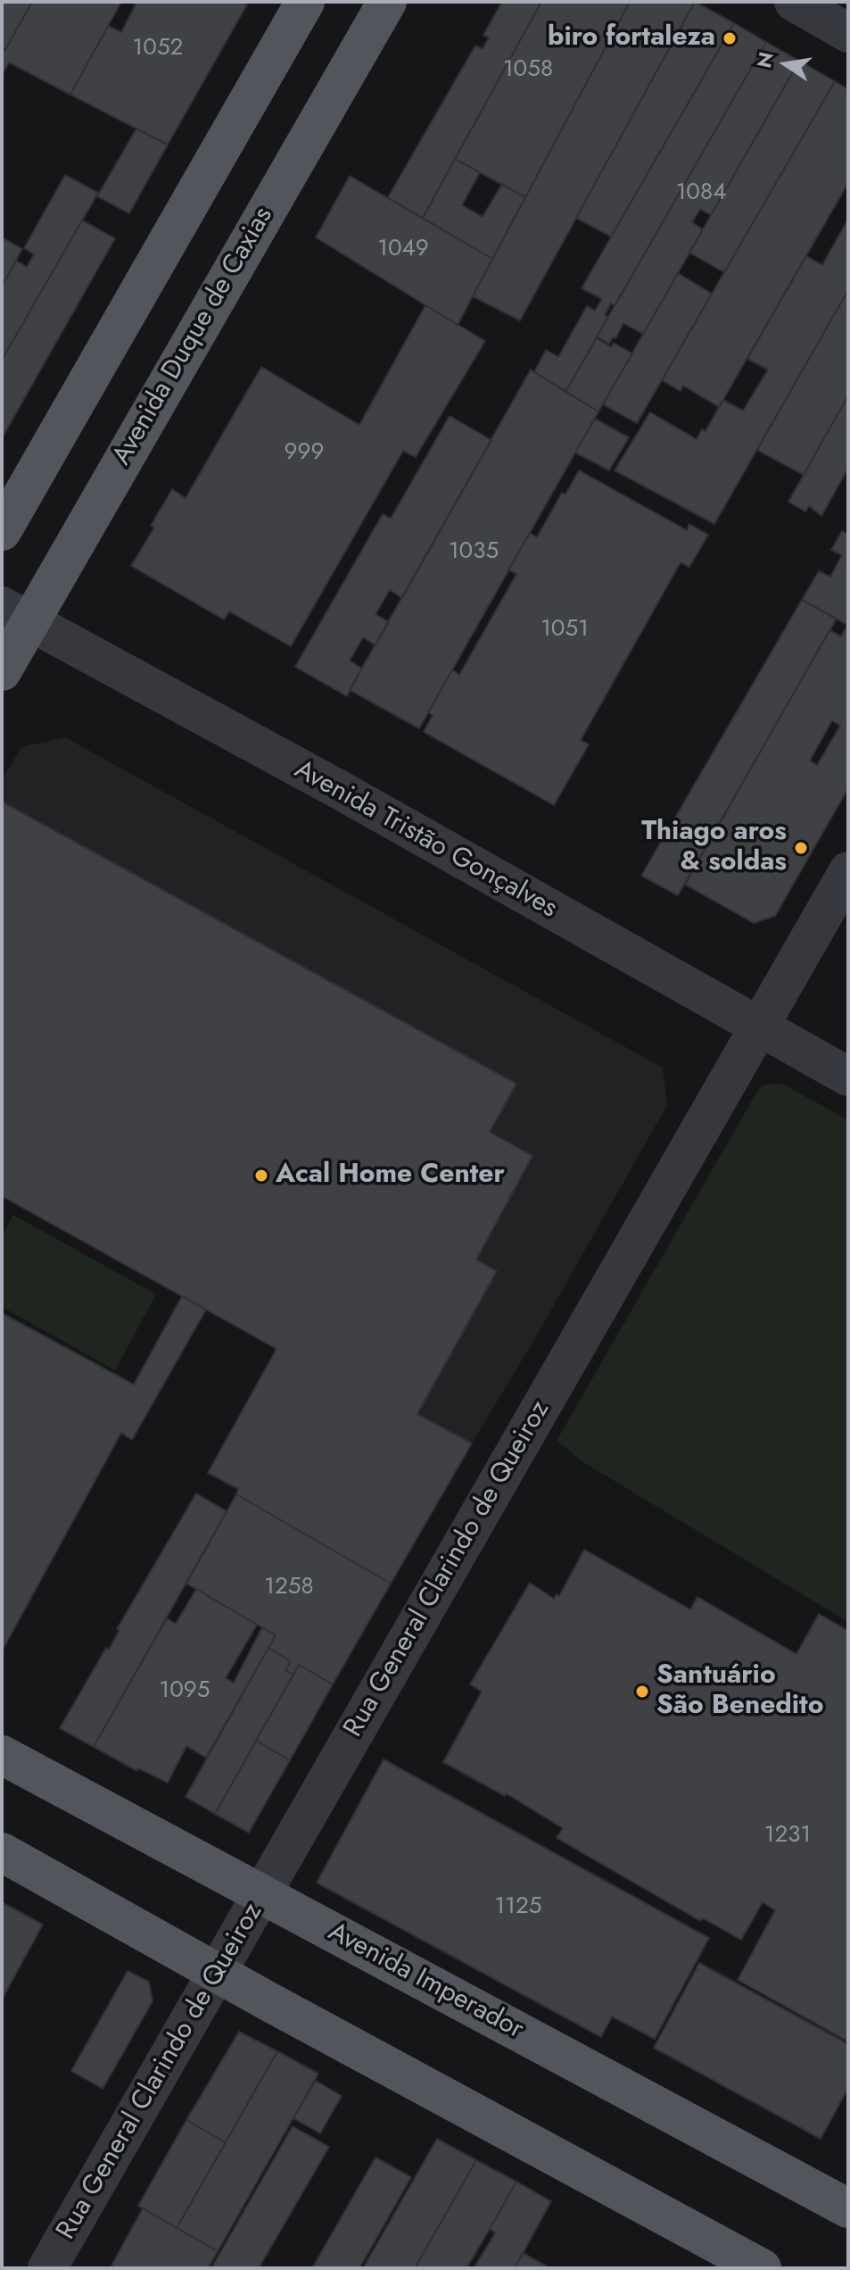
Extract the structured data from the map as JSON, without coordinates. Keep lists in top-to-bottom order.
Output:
{
  "streets": {
    "main road": ["Avenida Duque de Caxias", "Avenida Imperador"],
    "street": ["Avenida Tristão Gonçalves", "Rua General Clarindo de Queiroz"]
  },
  "crossings": [
    ["Avenida Duque de Caxias", "Avenida Tristão Gonçalves"],
    ["Avenida Tristão Gonçalves", "Rua General Clarindo de Queiroz"],
    ["Rua General Clarindo de Queiroz", "Avenida Imperador"]
  ],
  "places": [
    "biro fortaleza",
    "Thiago aros & soldas",
    "Acal Home Center",
    "Santuário São Benedito"
  ],
  "house_numbers": [
    "1052",
    "1058",
    "1084",
    "1049",
    "999",
    "1035",
    "1051",
    "1258",
    "1095",
    "1231",
    "1125"
  ],
  "north": "left"
}
